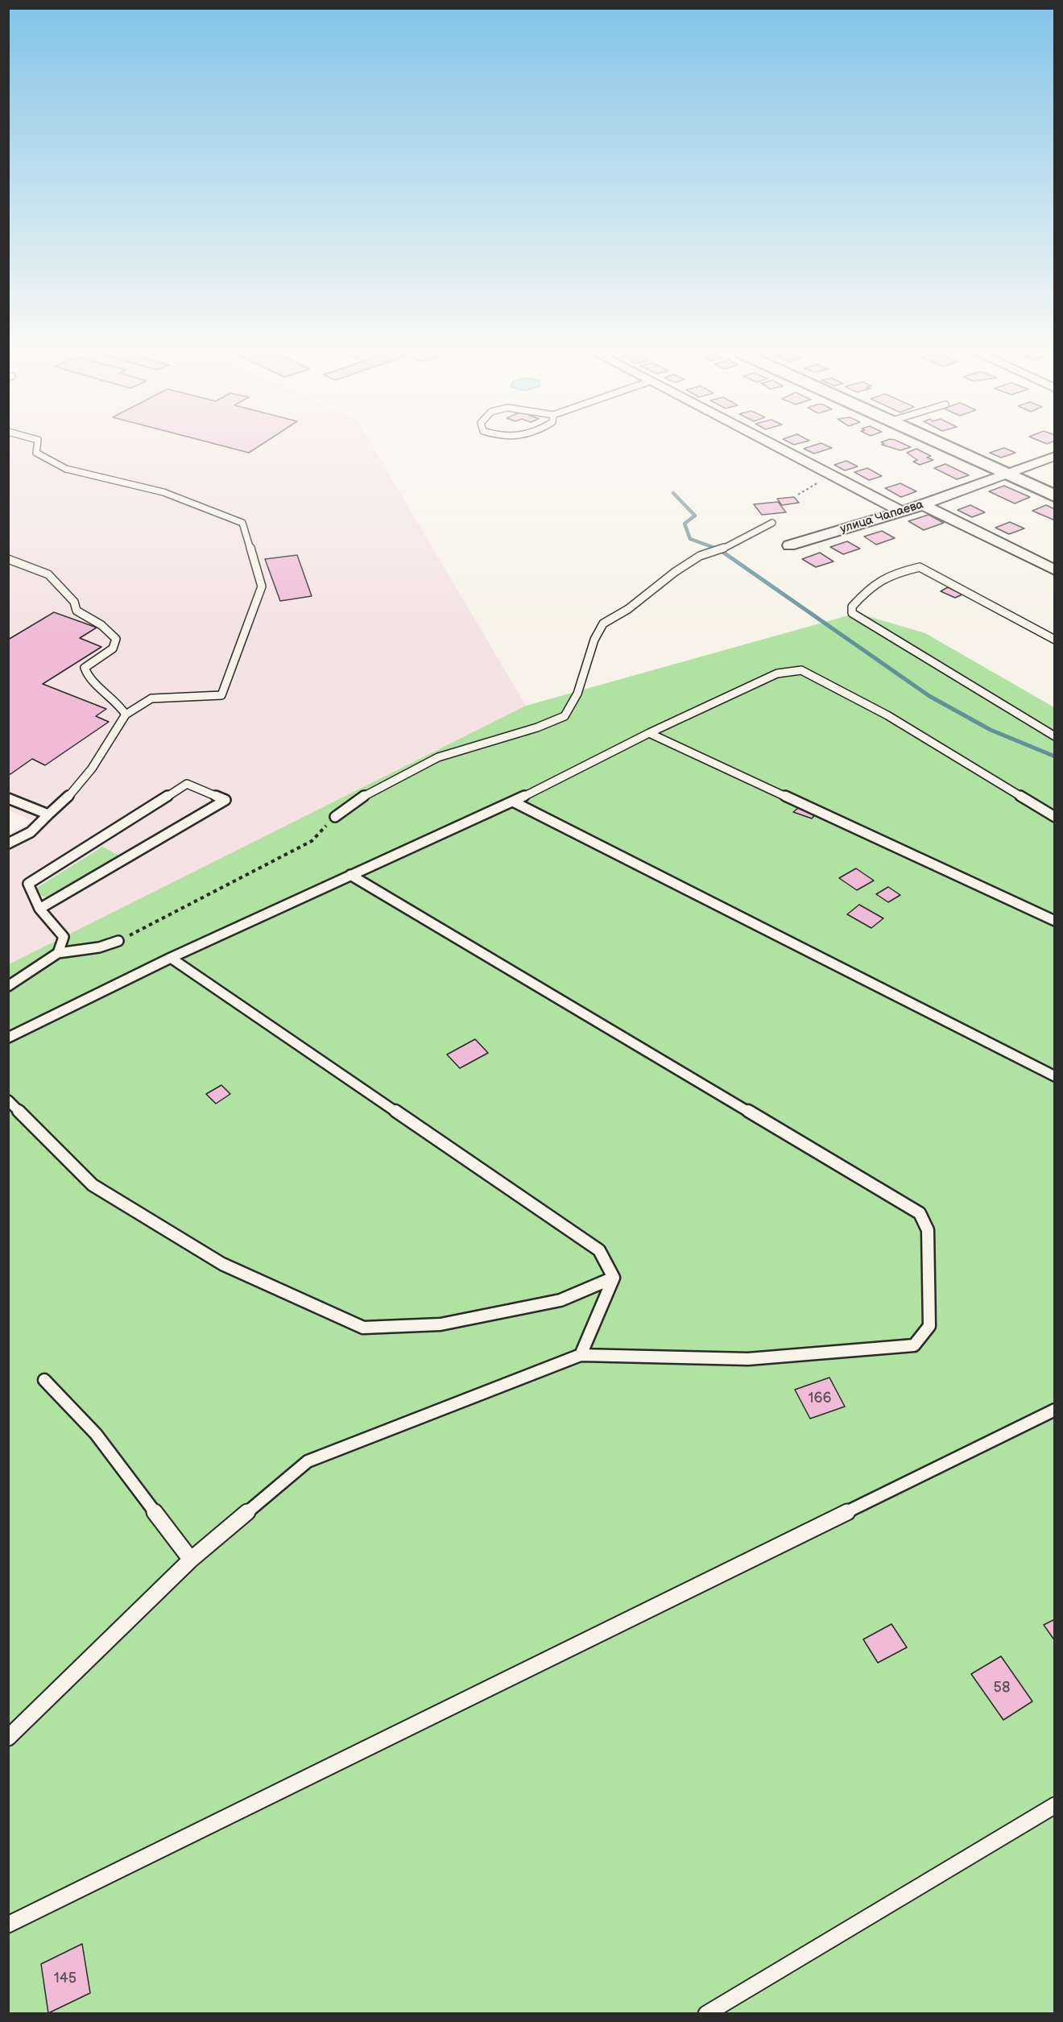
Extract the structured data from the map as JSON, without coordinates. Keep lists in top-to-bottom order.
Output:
{
  "streets": {
    "street": ["улица Чапаева"]
  },
  "house_numbers": ["166", "58", "145"]
}
